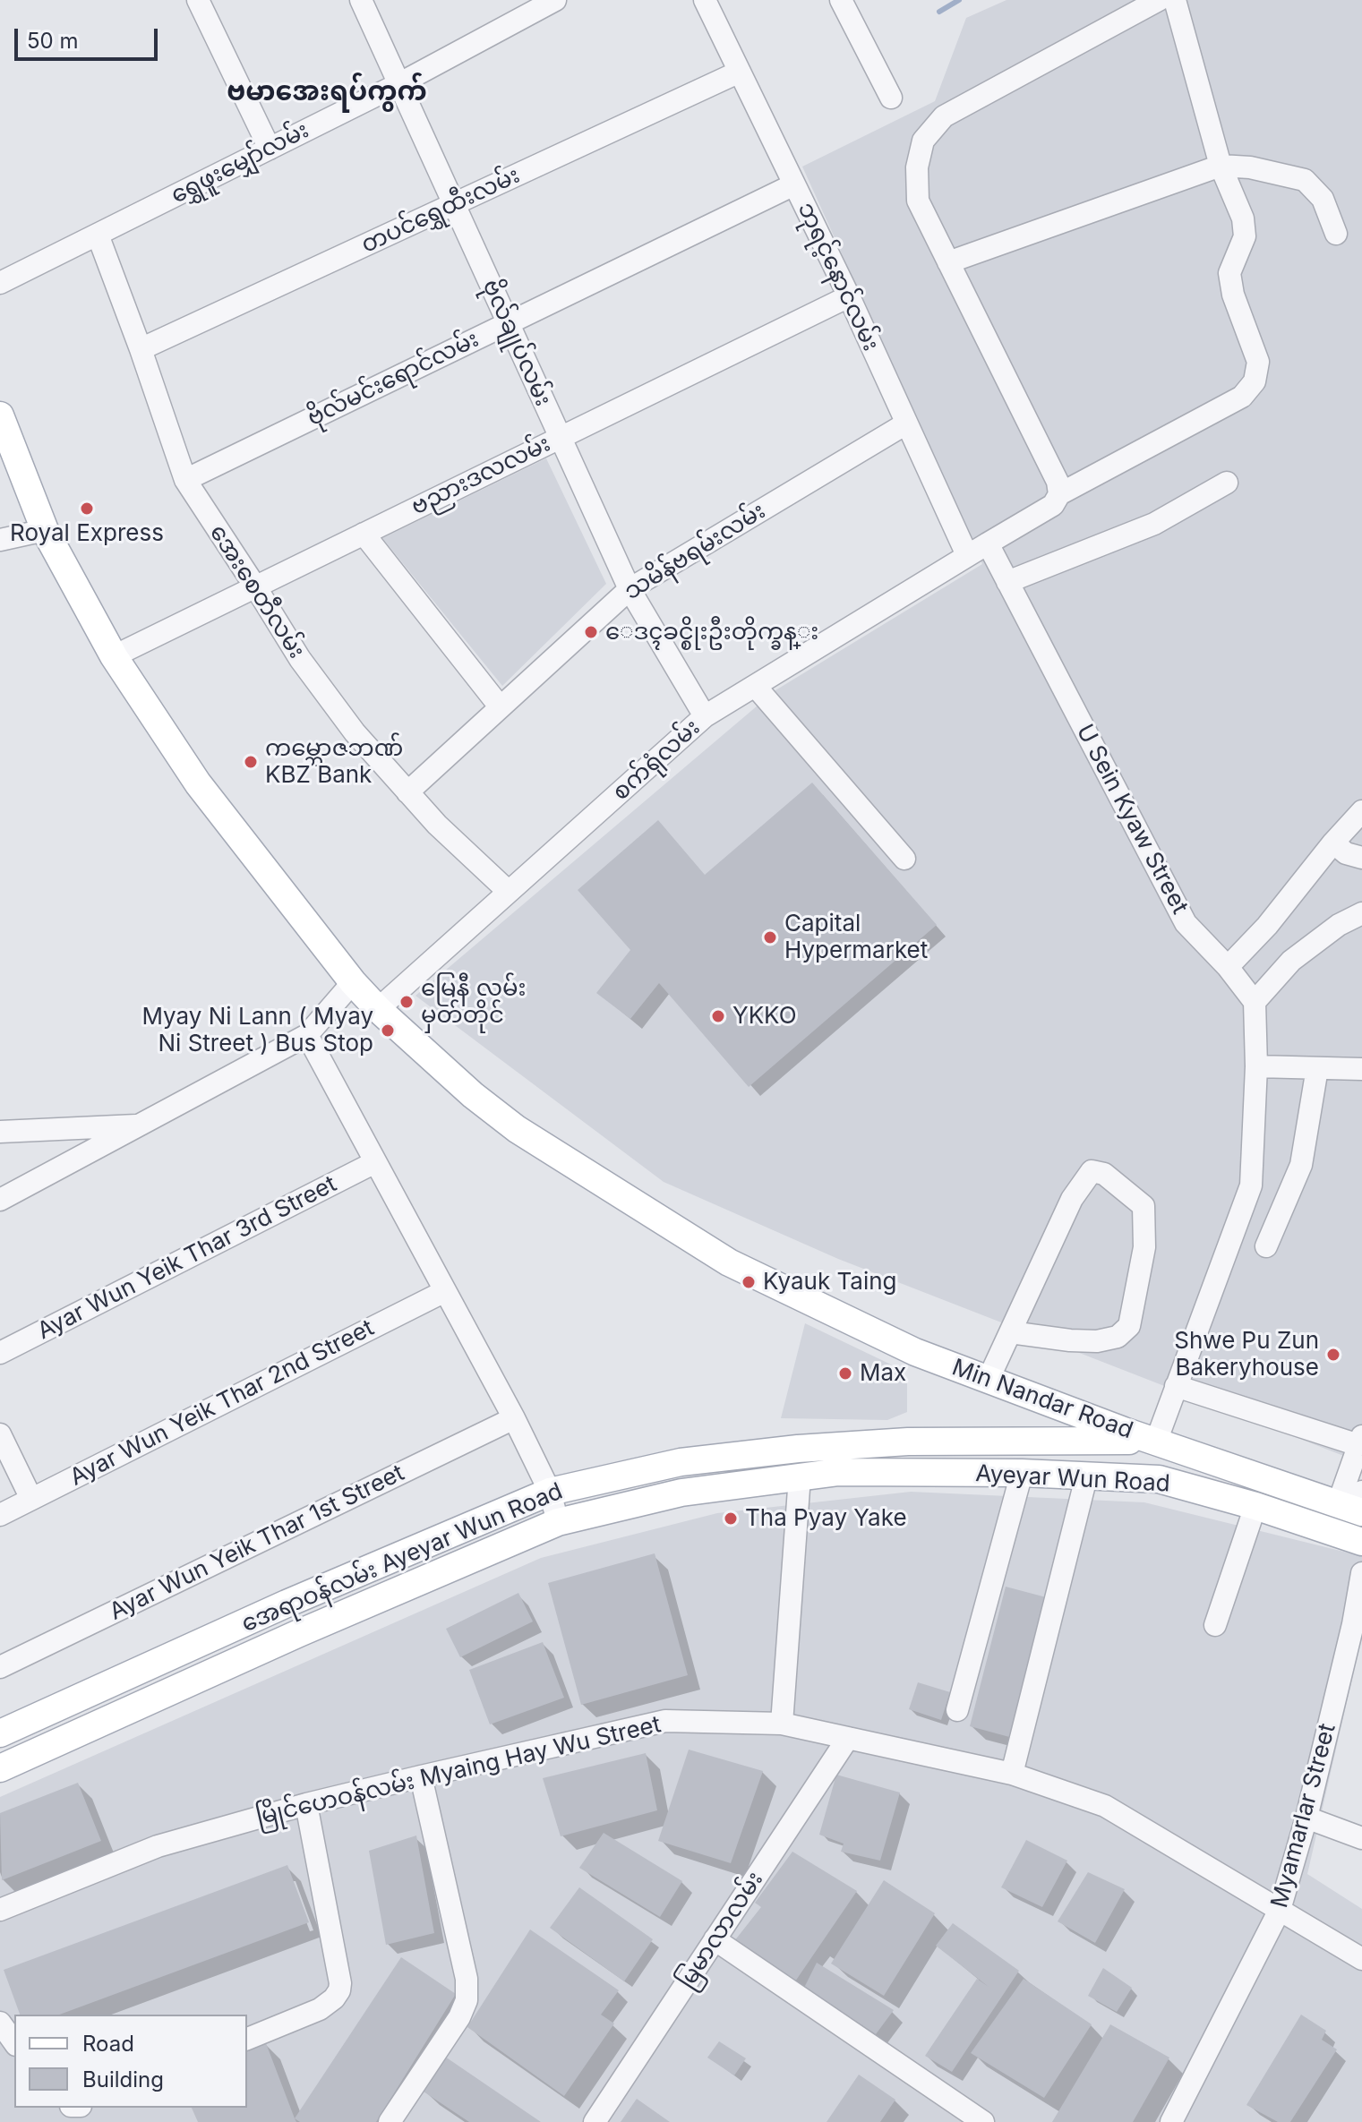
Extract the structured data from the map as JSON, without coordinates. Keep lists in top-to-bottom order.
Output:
{
  "streets": {
    "main road": ["Min Nandar Road", "Ayeyar Wun Road", "အေရာဝန်လမ်း Ayeyar Wun Road"],
    "street": [
      "ရွှေဖူးမျှော်လမ်း",
      "တပင်ရွှေထီးလမ်း",
      "ဘုရင့်နောင်လမ်း",
      "ဗိုလ်ချုပ်လမ်း",
      "ဗိုလ်မင်းရောင်လမ်း",
      "ဗညားဒလလမ်း",
      "သမိန်ဗရမ်းလမ်း",
      "အေးစေတီလမ်း",
      "စက်ရုံလမ်း",
      "U Sein Kyaw Street",
      "Ayar Wun Yeik Thar 3rd Street",
      "Ayar Wun Yeik Thar 2nd Street",
      "Ayar Wun Yeik Thar 1st Street",
      "မြိုင်ဟေဝန်လမ်း Myaing Hay Wu Street",
      "Myamarlar Street",
      "မြမာလာလမ်း"
    ]
  },
  "crossings": [
    ["ရွှေဖူးမျှော်လမ်း", "ဗိုလ်ချုပ်လမ်း"],
    ["ရွှေဖူးမျှော်လမ်း", "အေးစေတီလမ်း"],
    ["တပင်ရွှေထီးလမ်း", "ဘုရင့်နောင်လမ်း"],
    ["တပင်ရွှေထီးလမ်း", "ဗိုလ်ချုပ်လမ်း"],
    ["တပင်ရွှေထီးလမ်း", "အေးစေတီလမ်း"],
    ["ဘုရင့်နောင်လမ်း", "ဗိုလ်မင်းရောင်လမ်း"],
    ["ဘုရင့်နောင်လမ်း", "ဗညားဒလလမ်း"],
    ["ဘုရင့်နောင်လမ်း", "သမိန်ဗရမ်းလမ်း"],
    ["ဘုရင့်နောင်လမ်း", "စက်ရုံလမ်း"],
    ["ဗိုလ်ချုပ်လမ်း", "ဗိုလ်မင်းရောင်လမ်း"],
    ["ဗိုလ်ချုပ်လမ်း", "ဗညားဒလလမ်း"],
    ["ဗိုလ်ချုပ်လမ်း", "သမိန်ဗရမ်းလမ်း"],
    ["ဗိုလ်ချုပ်လမ်း", "စက်ရုံလမ်း"],
    ["ဗိုလ်မင်းရောင်လမ်း", "အေးစေတီလမ်း"],
    ["ဗညားဒလလမ်း", "အေးစေတီလမ်း"],
    ["ဗညားဒလလမ်း", "Min Nandar Road"],
    ["သမိန်ဗရမ်းလမ်း", "အေးစေတီလမ်း"],
    ["အေးစေတီလမ်း", "စက်ရုံလမ်း"],
    ["စက်ရုံလမ်း", "Min Nandar Road"],
    ["Min Nandar Road", "Ayeyar Wun Road"],
    ["Ayeyar Wun Road", "အေရာဝန်လမ်း Ayeyar Wun Road"],
    ["မြိုင်ဟေဝန်လမ်း Myaing Hay Wu Street", "Myamarlar Street"],
    ["မြိုင်ဟေဝန်လမ်း Myaing Hay Wu Street", "မြမာလာလမ်း"]
  ],
  "districts": ["ဗမာအေးရပ်ကွက်"],
  "places": [
    "Royal Express",
    "ေဒၚခင္စိုးဦးတိုက္ခန္း",
    "ကမ္ဘောဇဘဏ် KBZ Bank",
    "Capital Hypermarket",
    "မြေနီ လမ်း မှတ်တိုင်",
    "YKKO",
    "Myay Ni Lann ( Myay Ni Street ) Bus Stop",
    "Kyauk Taing",
    "Shwe Pu Zun Bakeryhouse",
    "Max",
    "Tha Pyay Yake"
  ],
  "legend": ["Road", "Building"],
  "scale_bar": "50 m"
}
